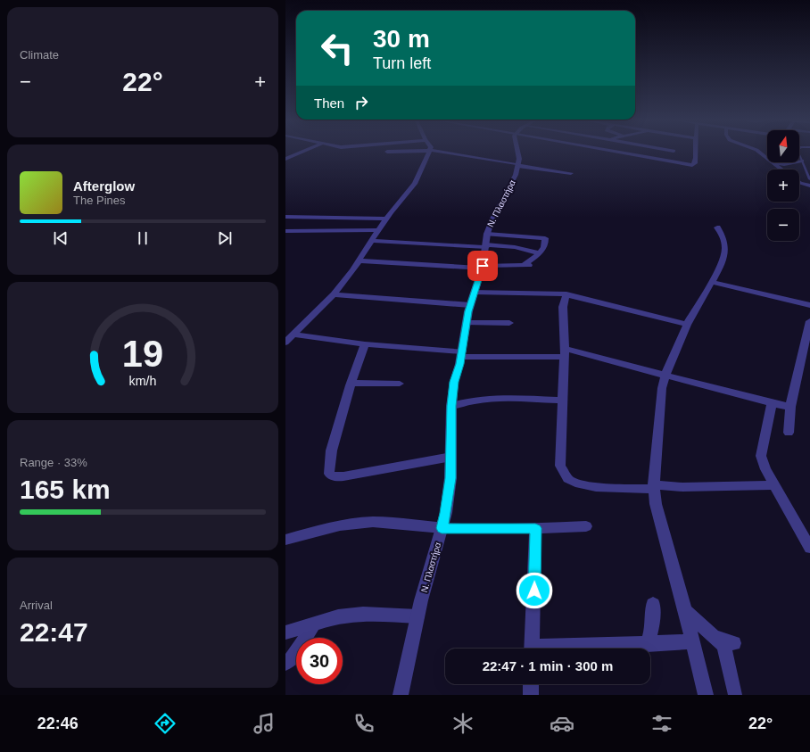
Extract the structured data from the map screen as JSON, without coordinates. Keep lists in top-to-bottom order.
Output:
{
  "streets": {
    "street": ["Ν. Πλαστήρα"]
  },
  "north": "top",
  "page": {
    "tile": [
      "Climate",
      ["Range · 33%", "165 km"],
      ["Arrival", "22:47"]
    ],
    "turn": ["30 m", "Turn left"],
    "heat": ["−", "22°", "+"],
    "then": "Then",
    "map_buttons": ["+", "−"],
    "song": ["Afterglow", "The Pines"],
    "limit": "30",
    "trip": "22:47 · 1 min · 300 m",
    "tabs": ["22:46", "22°"],
    "gauge": ["19", "km/h"]
  }
}
